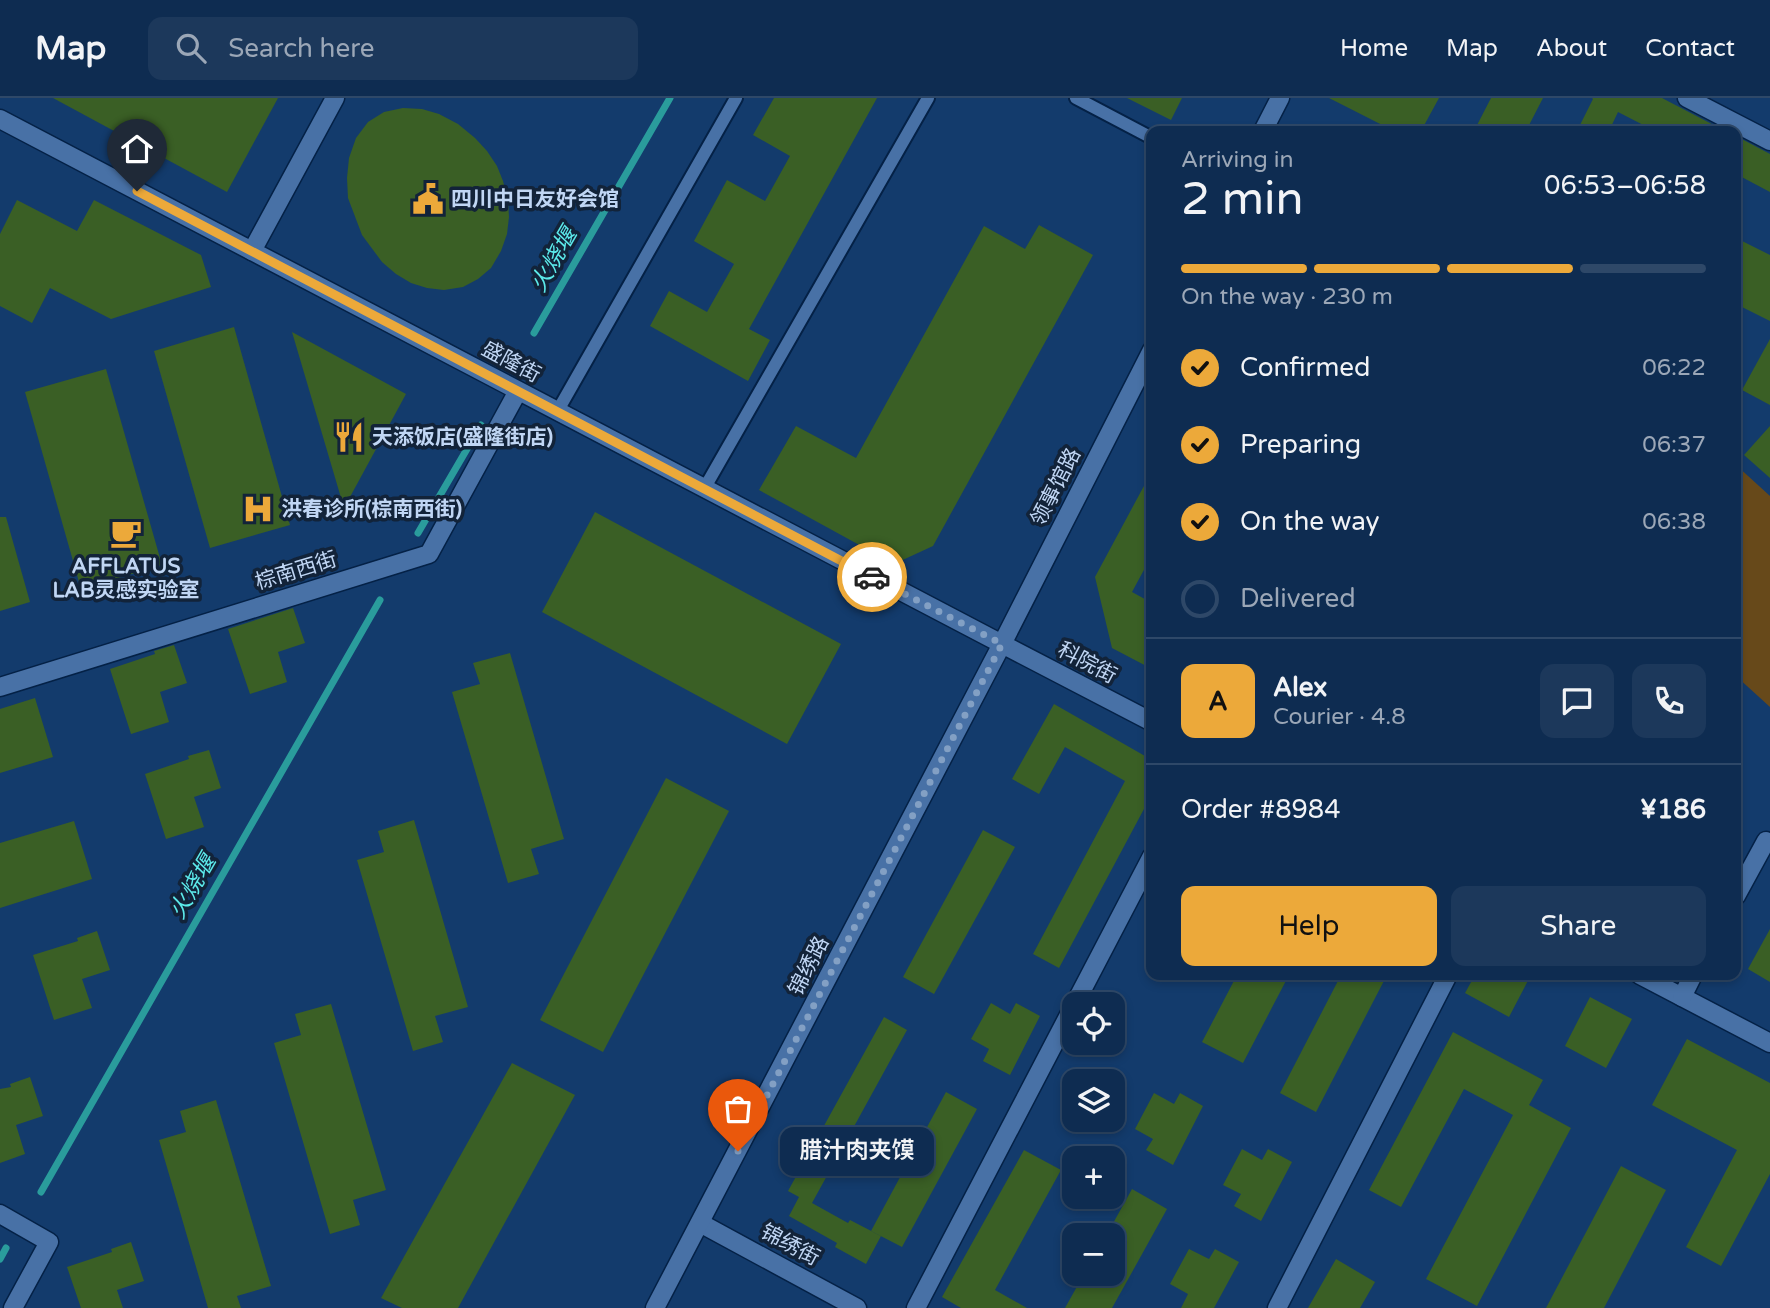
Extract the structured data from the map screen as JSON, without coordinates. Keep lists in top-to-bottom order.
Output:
{
  "streets": {
    "street": [
      "盛隆街",
      "领事馆路",
      "棕南西街",
      "科院街",
      "锦绣路",
      "锦绣街"
    ]
  },
  "crossings": [
    ["盛隆街", "领事馆路"],
    ["盛隆街", "棕南西街"],
    ["盛隆街", "科院街"],
    ["盛隆街", "锦绣路"],
    ["领事馆路", "科院街"],
    ["领事馆路", "锦绣路"],
    ["科院街", "锦绣路"],
    ["锦绣路", "锦绣街"]
  ],
  "water": ["火烧堰"],
  "places": {
    "public building": ["四川中日友好会馆"],
    "restaurant": ["天添饭店(盛隆街店)"],
    "hospital": ["洪春诊所(棕南西街)"],
    "cafe": ["AFFLATUS LAB灵感实验室"],
    "other": ["腊汁肉夹馍"]
  },
  "page": {
    "header": "Map",
    "search": "Search here",
    "nav": [
      "Home",
      "Map",
      "About",
      "Contact"
    ],
    "heading": ["2 min", "Arriving in", "06:53–06:58"],
    "panel": [
      "Alex",
      "Courier · 4.8",
      "Order #8984",
      "¥186"
    ],
    "bar": "On the way · 230 m",
    "list": [
      ["Confirmed", "06:22"],
      ["Preparing", "06:37"],
      ["On the way", "06:38"],
      "Delivered"
    ],
    "round": "A",
    "buttons": ["Help", "Share"],
    "map_buttons": ["+", "−"],
    "bubble": "腊汁肉夹馍"
  }
}
